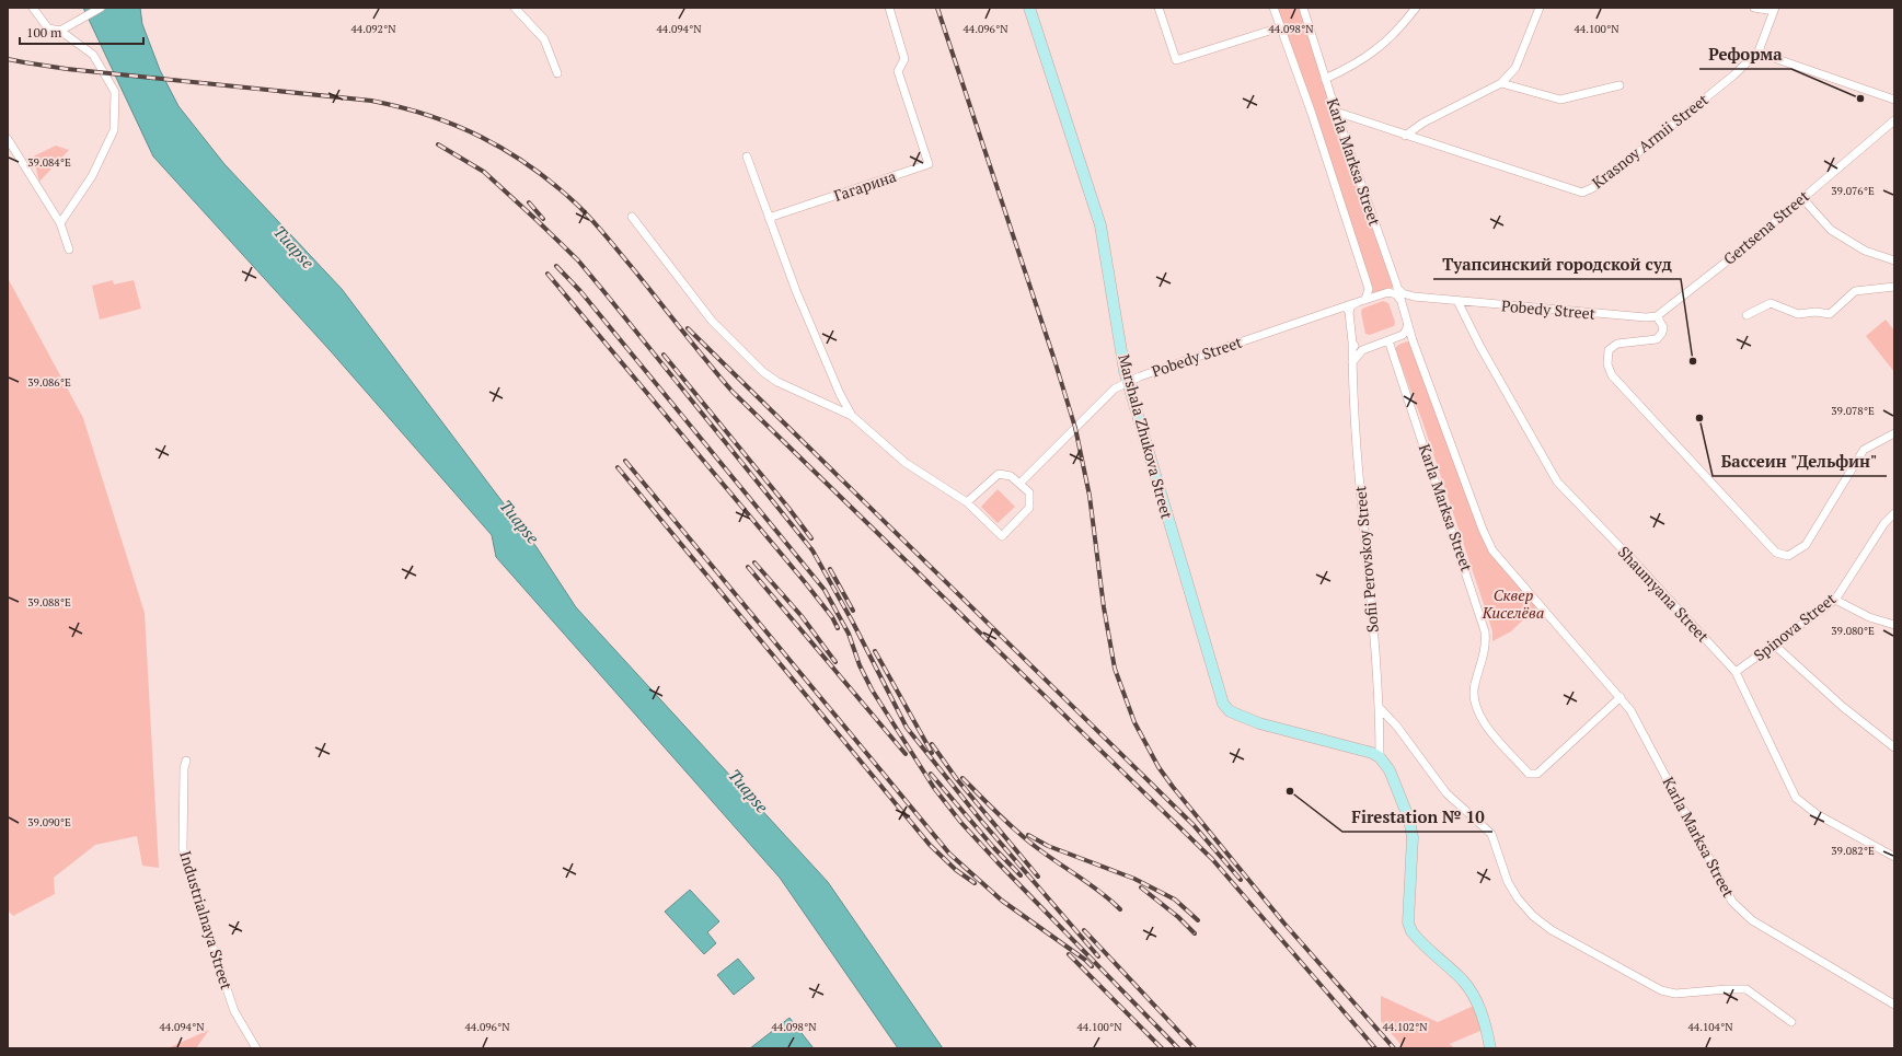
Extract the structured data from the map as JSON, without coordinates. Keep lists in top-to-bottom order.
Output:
{
  "streets": {
    "main road": ["Marshala Zhukova Street"],
    "street": [
      "Krasnoy Armii Street",
      "Karla Marksa Street",
      "Гагарина",
      "Gertsena Street",
      "Pobedy Street",
      "Sofii Perovskoy Street",
      "Shaumyana Street",
      "Spinova Street",
      "Industrialnaya Street"
    ]
  },
  "crossings": [
    ["Krasnoy Armii Street", "Karla Marksa Street"],
    ["Karla Marksa Street", "Pobedy Street"],
    ["Karla Marksa Street", "Sofii Perovskoy Street"],
    ["Gertsena Street", "Pobedy Street"],
    ["Pobedy Street", "Marshala Zhukova Street"],
    ["Pobedy Street", "Sofii Perovskoy Street"],
    ["Pobedy Street", "Shaumyana Street"],
    ["Marshala Zhukova Street", "Sofii Perovskoy Street"],
    ["Shaumyana Street", "Spinova Street"]
  ],
  "water": ["Tuapse"],
  "parks": ["Сквер Киселёва"],
  "places": [
    "Реформа",
    "Туапсинский городской суд",
    "Бассеин \"Дельфин\"",
    "Firestation № 10"
  ],
  "scale_bar": "100 m",
  "coordinates": [
    "44.094°N",
    "44.096°N",
    "44.092°N",
    "44.098°N",
    "44.100°N",
    "39.084°E",
    "39.076°E",
    "39.086°E",
    "39.078°E",
    "39.088°E",
    "39.080°E",
    "39.090°E",
    "39.082°E",
    "44.102°N",
    "44.104°N"
  ]
}
